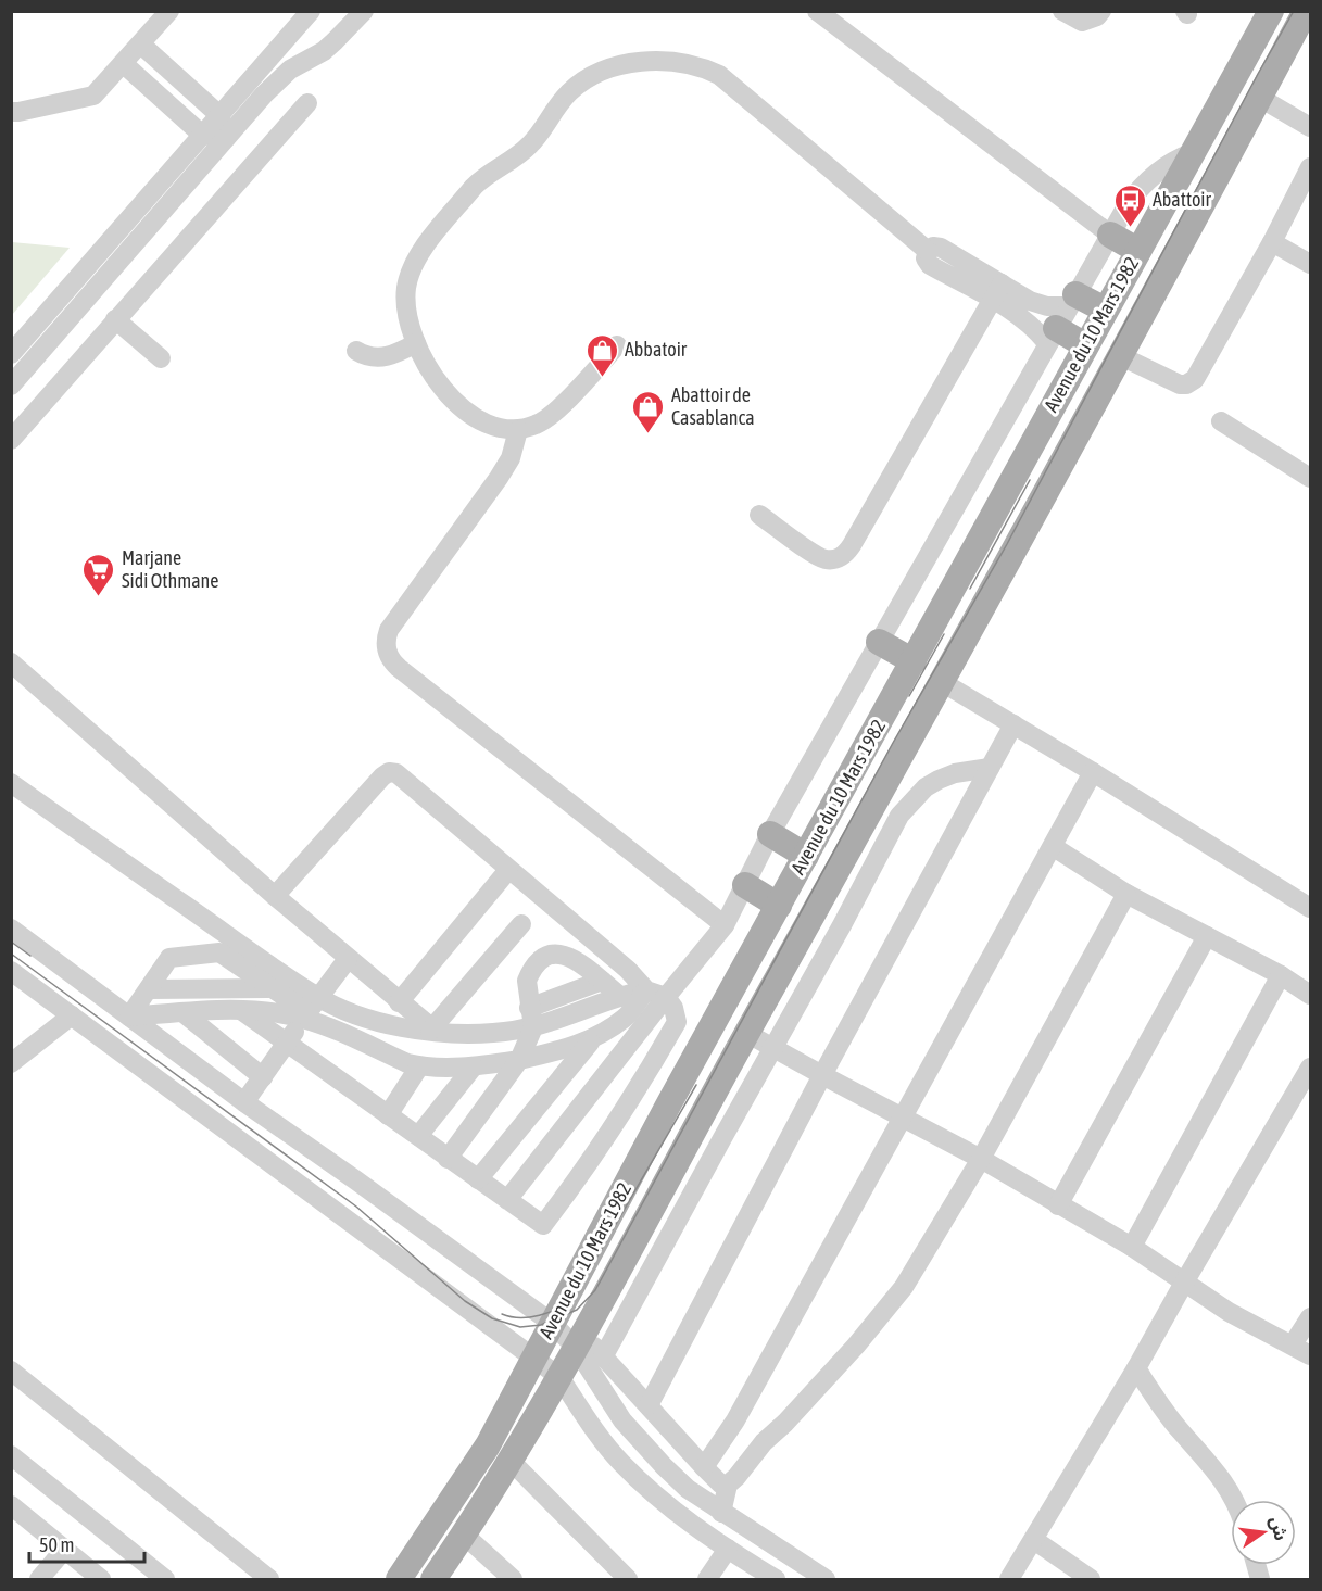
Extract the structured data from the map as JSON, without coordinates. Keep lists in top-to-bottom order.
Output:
{
  "streets": {
    "main road": ["Avenue du 10 Mars 1982"]
  },
  "places": {
    "bus stop": ["Abattoir"],
    "shop": ["Abbatoir", "Abattoir de Casablanca"],
    "supermarket": ["Marjane Sidi Othmane"]
  },
  "scale_bar": "50 m",
  "north": "right"
}
